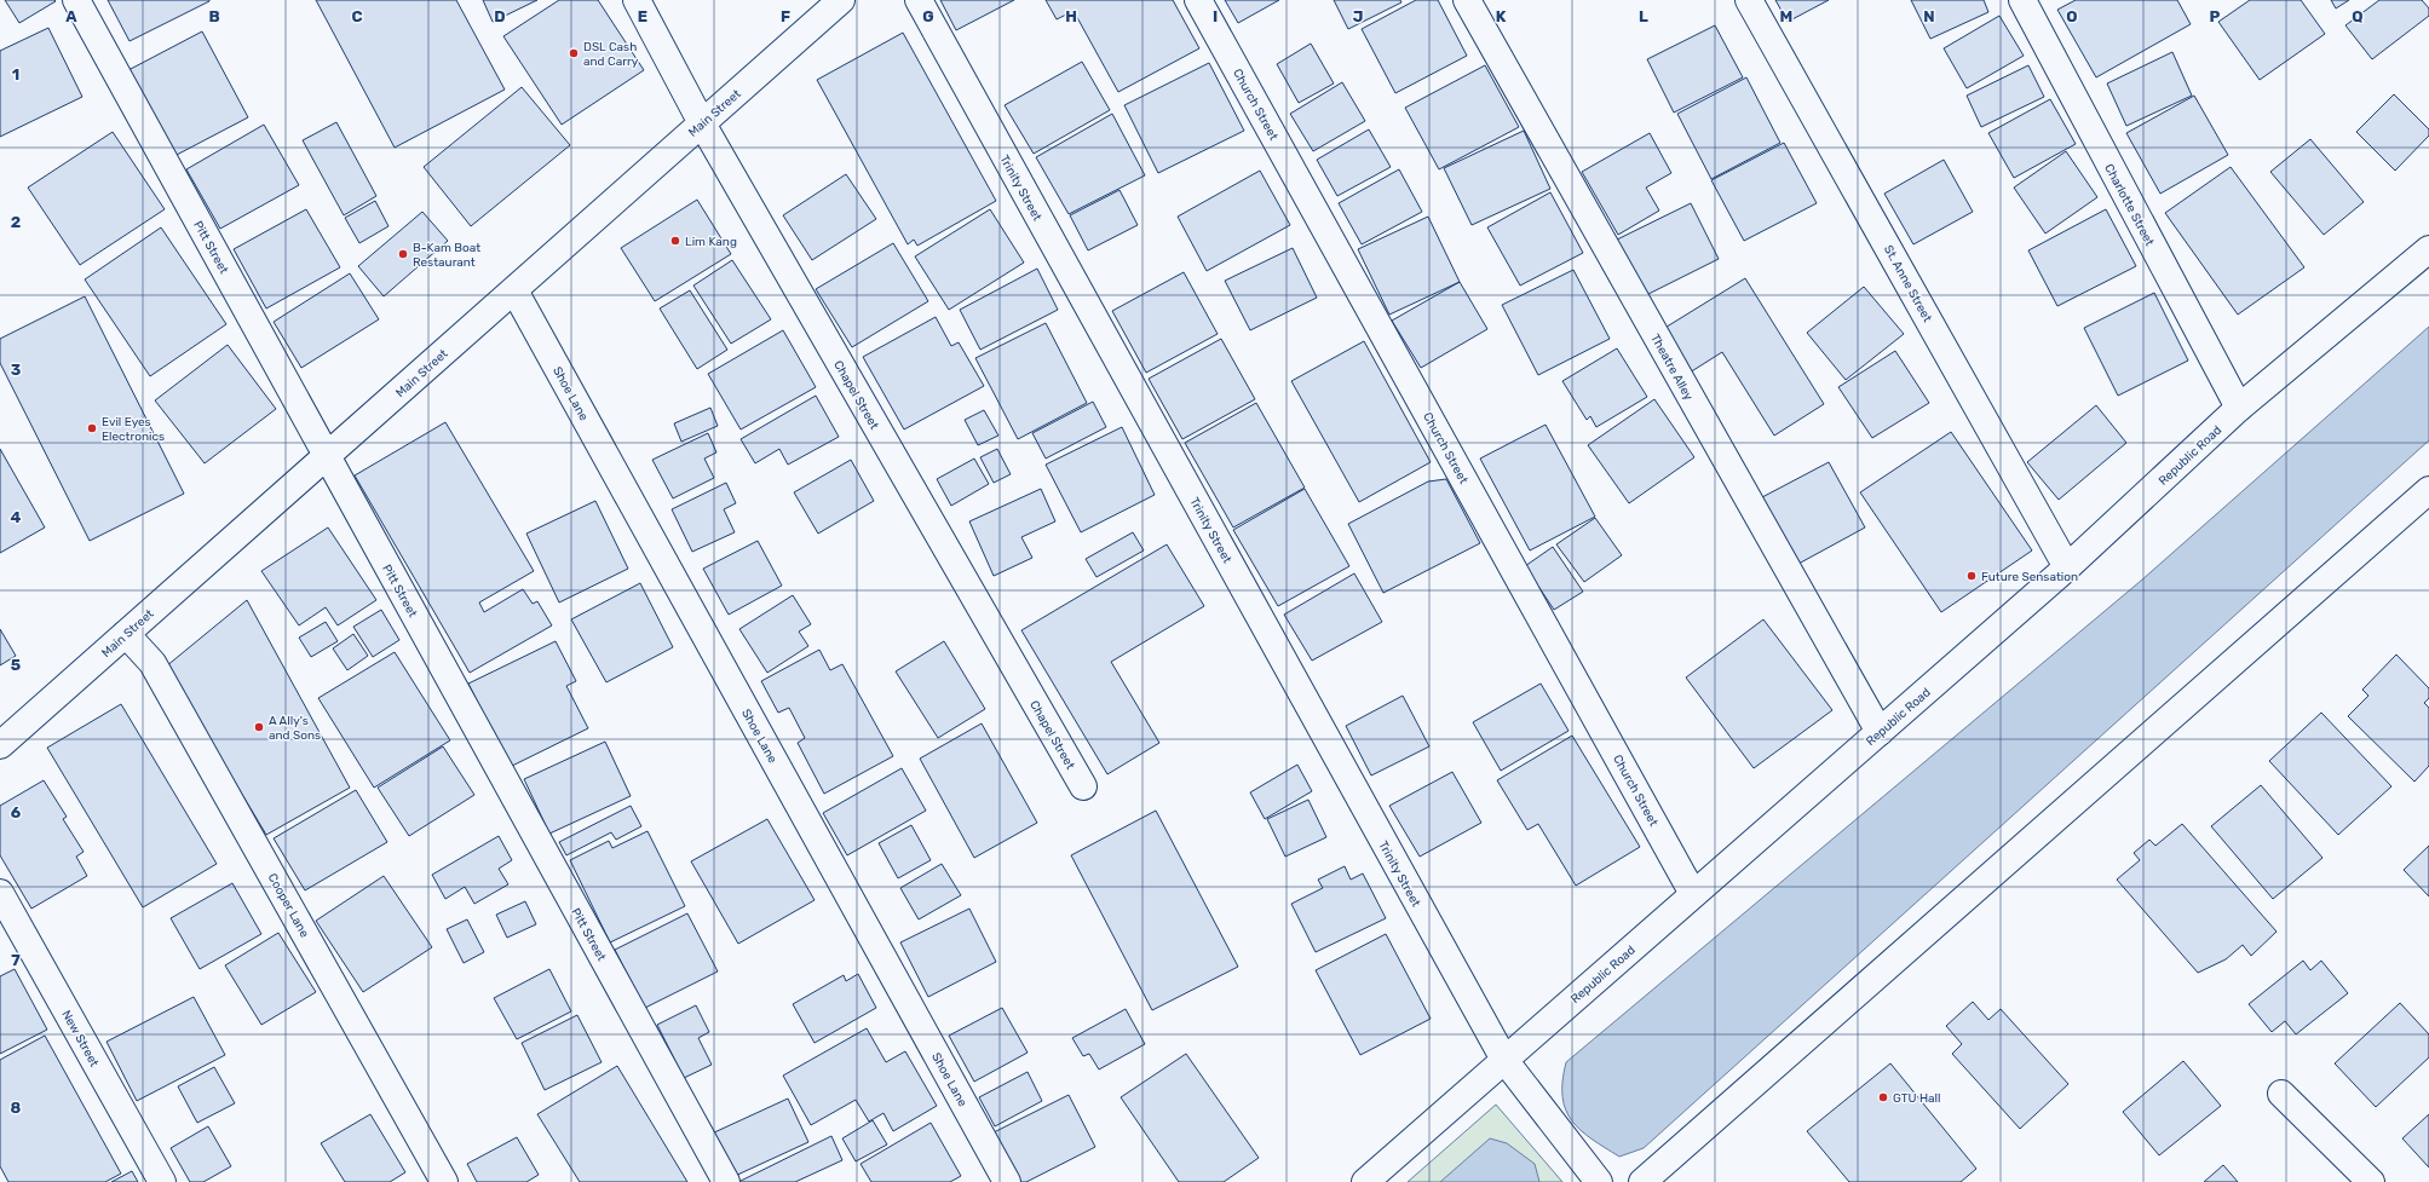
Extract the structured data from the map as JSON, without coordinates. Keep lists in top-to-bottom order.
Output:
{
  "streets": {
    "street": [
      "Church Street",
      "Main Street",
      "Trinity Street",
      "Charlotte Street",
      "Pitt Street",
      "St. Anne Street",
      "Theatre Alley",
      "Shoe Lane",
      "Chapel Street",
      "Republic Road",
      "Cooper Lane",
      "New Street"
    ]
  },
  "crossings": [
    ["Church Street", "Republic Road"],
    ["Main Street", "Pitt Street"],
    ["Main Street", "Shoe Lane"],
    ["Main Street", "Chapel Street"],
    ["Main Street", "Cooper Lane"],
    ["Trinity Street", "Republic Road"],
    ["Charlotte Street", "Republic Road"],
    ["St. Anne Street", "Republic Road"],
    ["Theatre Alley", "Republic Road"]
  ],
  "places": [
    "DSL Cash and Carry",
    "Lim Kang",
    "B-Kam Boat Restaurant",
    "Evil Eyes Electronics",
    "Future Sensation",
    "A Ally's and Sons",
    "GTU Hall"
  ],
  "grid": {
    "columns": [
      "A",
      "B",
      "C",
      "D",
      "E",
      "F",
      "G",
      "H",
      "I",
      "J",
      "K",
      "L",
      "M",
      "N",
      "O",
      "P",
      "Q"
    ],
    "rows": [
      "1",
      "2",
      "3",
      "4",
      "5",
      "6",
      "7",
      "8"
    ]
  }
}
